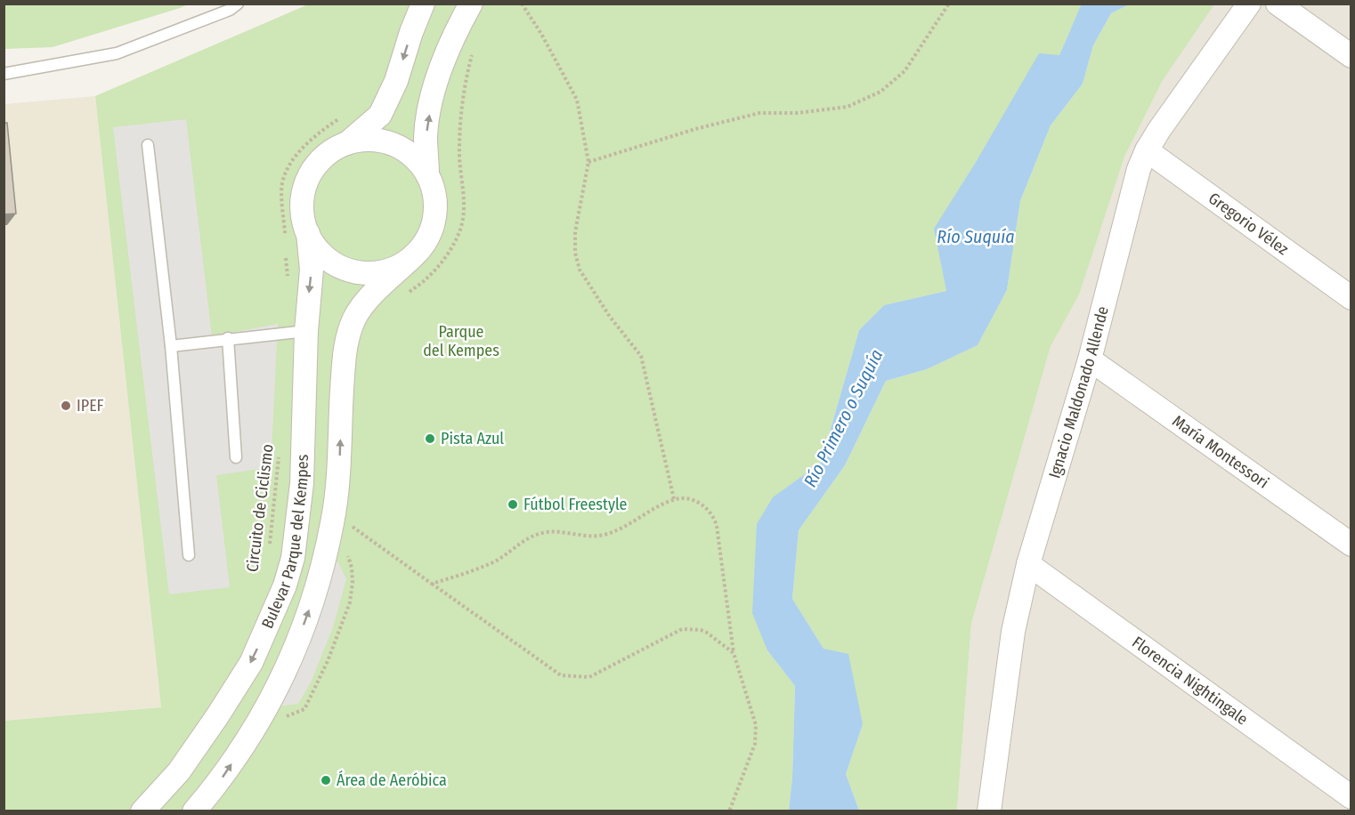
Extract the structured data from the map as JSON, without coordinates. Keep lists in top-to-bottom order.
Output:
{
  "streets": {
    "street": [
      "Gregorio Vélez",
      "Ignacio Maldonado Allende",
      "María Montessori",
      "Bulevar Parque del Kempes",
      "Florencia Nightingale"
    ],
    "path": ["Circuito de Ciclismo"]
  },
  "crossings": [
    ["Gregorio Vélez", "Ignacio Maldonado Allende"],
    ["Ignacio Maldonado Allende", "María Montessori"],
    ["Ignacio Maldonado Allende", "Florencia Nightingale"]
  ],
  "water": ["Río Suquía", "Río Primero o Suquía"],
  "parks": ["Parque del Kempes"],
  "places": [
    "IPEF",
    "Pista Azul",
    "Fútbol Freestyle",
    "Área de Aeróbica"
  ]
}
